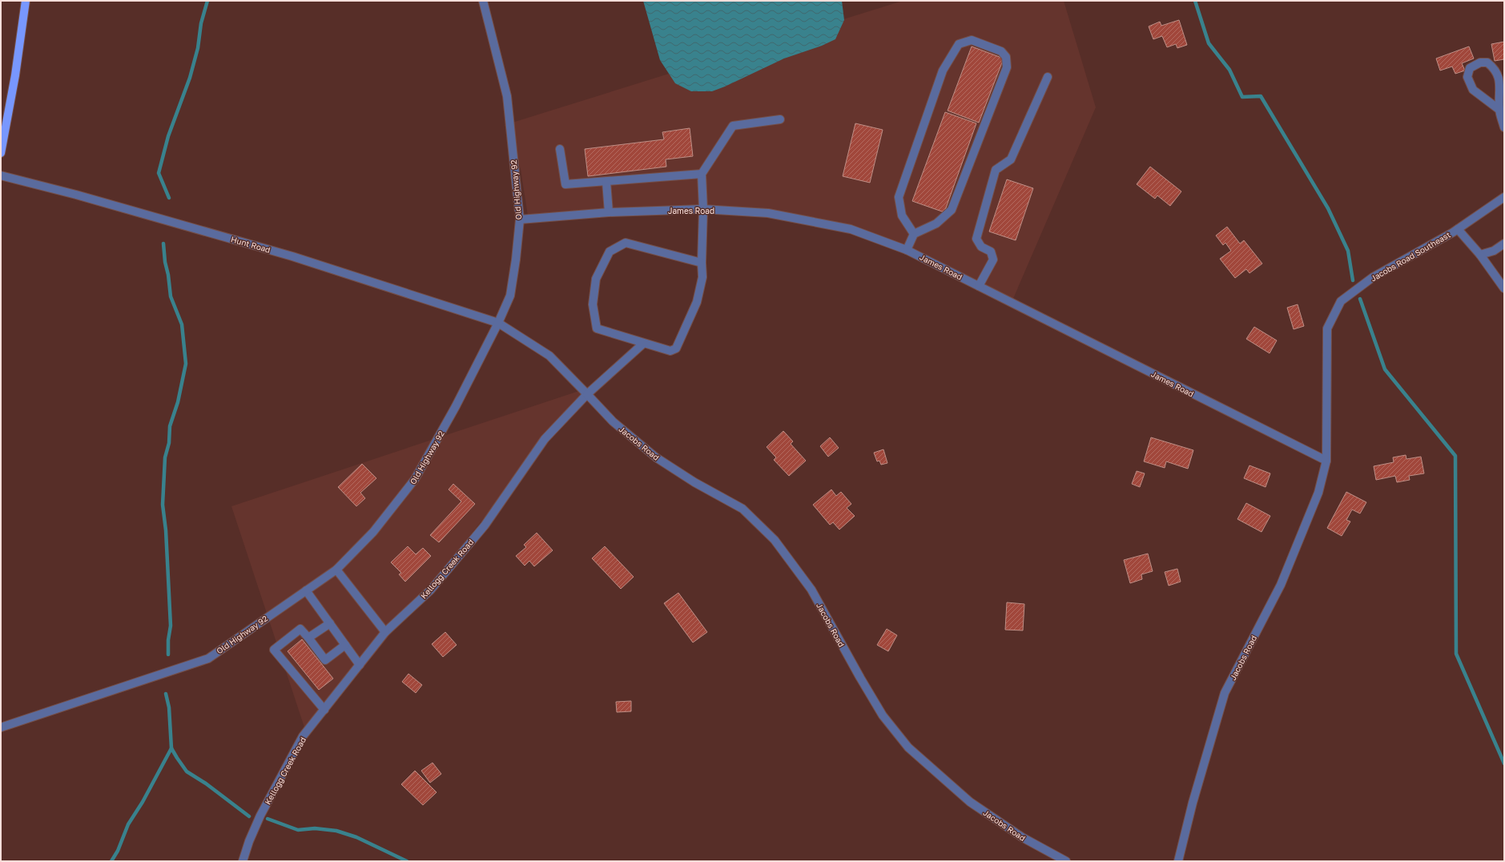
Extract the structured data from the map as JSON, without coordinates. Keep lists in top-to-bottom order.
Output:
{
  "streets": {
    "street": [
      "Old Highway 92",
      "James Road",
      "Hunt Road",
      "Jacobs Road Southeast",
      "Jacobs Road",
      "Kellogg Creek Road"
    ]
  },
  "crossings": [
    ["Old Highway 92", "James Road"],
    ["Old Highway 92", "Hunt Road"],
    ["James Road", "Jacobs Road Southeast"],
    ["James Road", "Jacobs Road"],
    ["Jacobs Road Southeast", "Jacobs Road"],
    ["Jacobs Road", "Kellogg Creek Road"]
  ]
}
